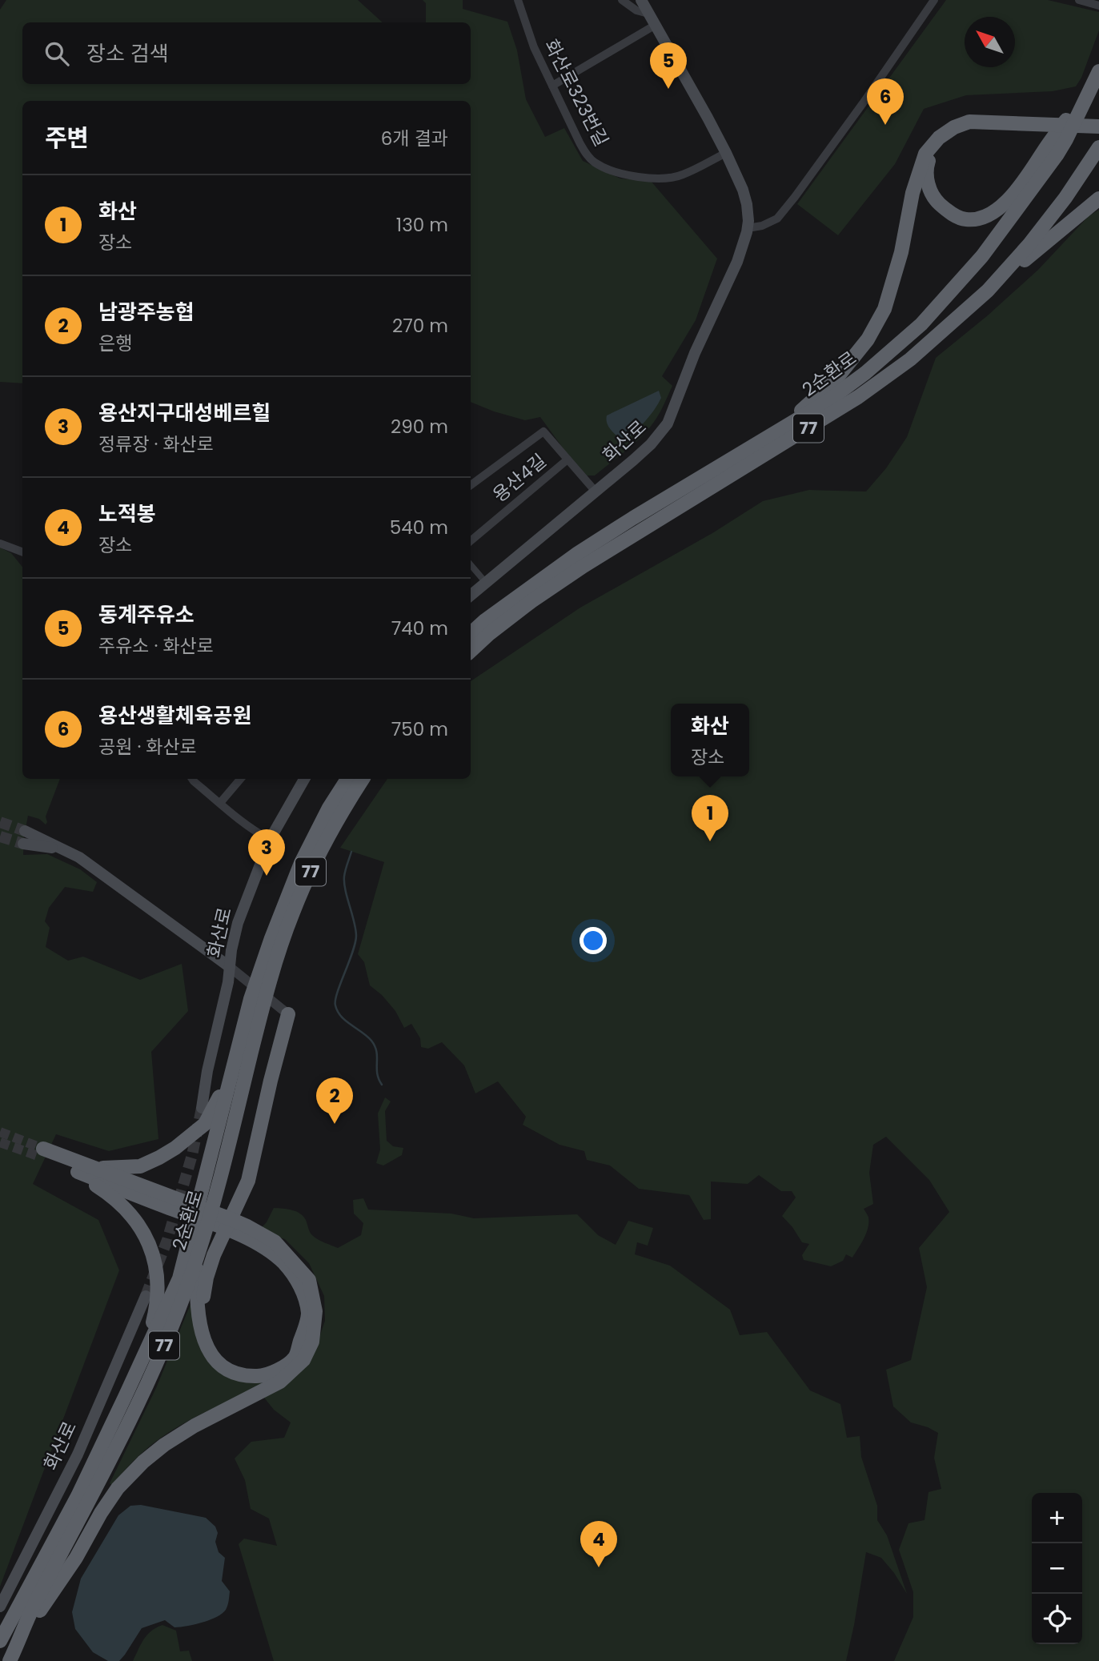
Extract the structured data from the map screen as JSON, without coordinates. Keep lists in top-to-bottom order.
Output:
{
  "streets": {
    "highway": ["2순환로", "77"],
    "main road": ["화산로"],
    "street": ["화산로323번길", "용산4길"]
  },
  "crossings": [
    ["화산로323번길", "화산로"]
  ],
  "north": "top left",
  "page": {
    "search": "장소 검색",
    "pins": [
      "5",
      "6",
      "1",
      "3",
      "2",
      "4"
    ],
    "heading": ["주변", "6개 결과"],
    "list": [
      {
        "mark": "1",
        "name": "화산",
        "note": "장소",
        "value": "130 m"
      },
      {
        "mark": "2",
        "name": "남광주농협",
        "note": "은행",
        "value": "270 m"
      },
      {
        "mark": "3",
        "name": "용산지구대성베르힐",
        "note": "정류장 · 화산로",
        "value": "290 m"
      },
      {
        "mark": "4",
        "name": "노적봉",
        "note": "장소",
        "value": "540 m"
      },
      {
        "mark": "5",
        "name": "동계주유소",
        "note": "주유소 · 화산로",
        "value": "740 m"
      },
      {
        "mark": "6",
        "name": "용산생활체육공원",
        "note": "공원 · 화산로",
        "value": "750 m"
      }
    ],
    "popup": ["화산", "장소"],
    "map_buttons": ["+", "−"]
  }
}
